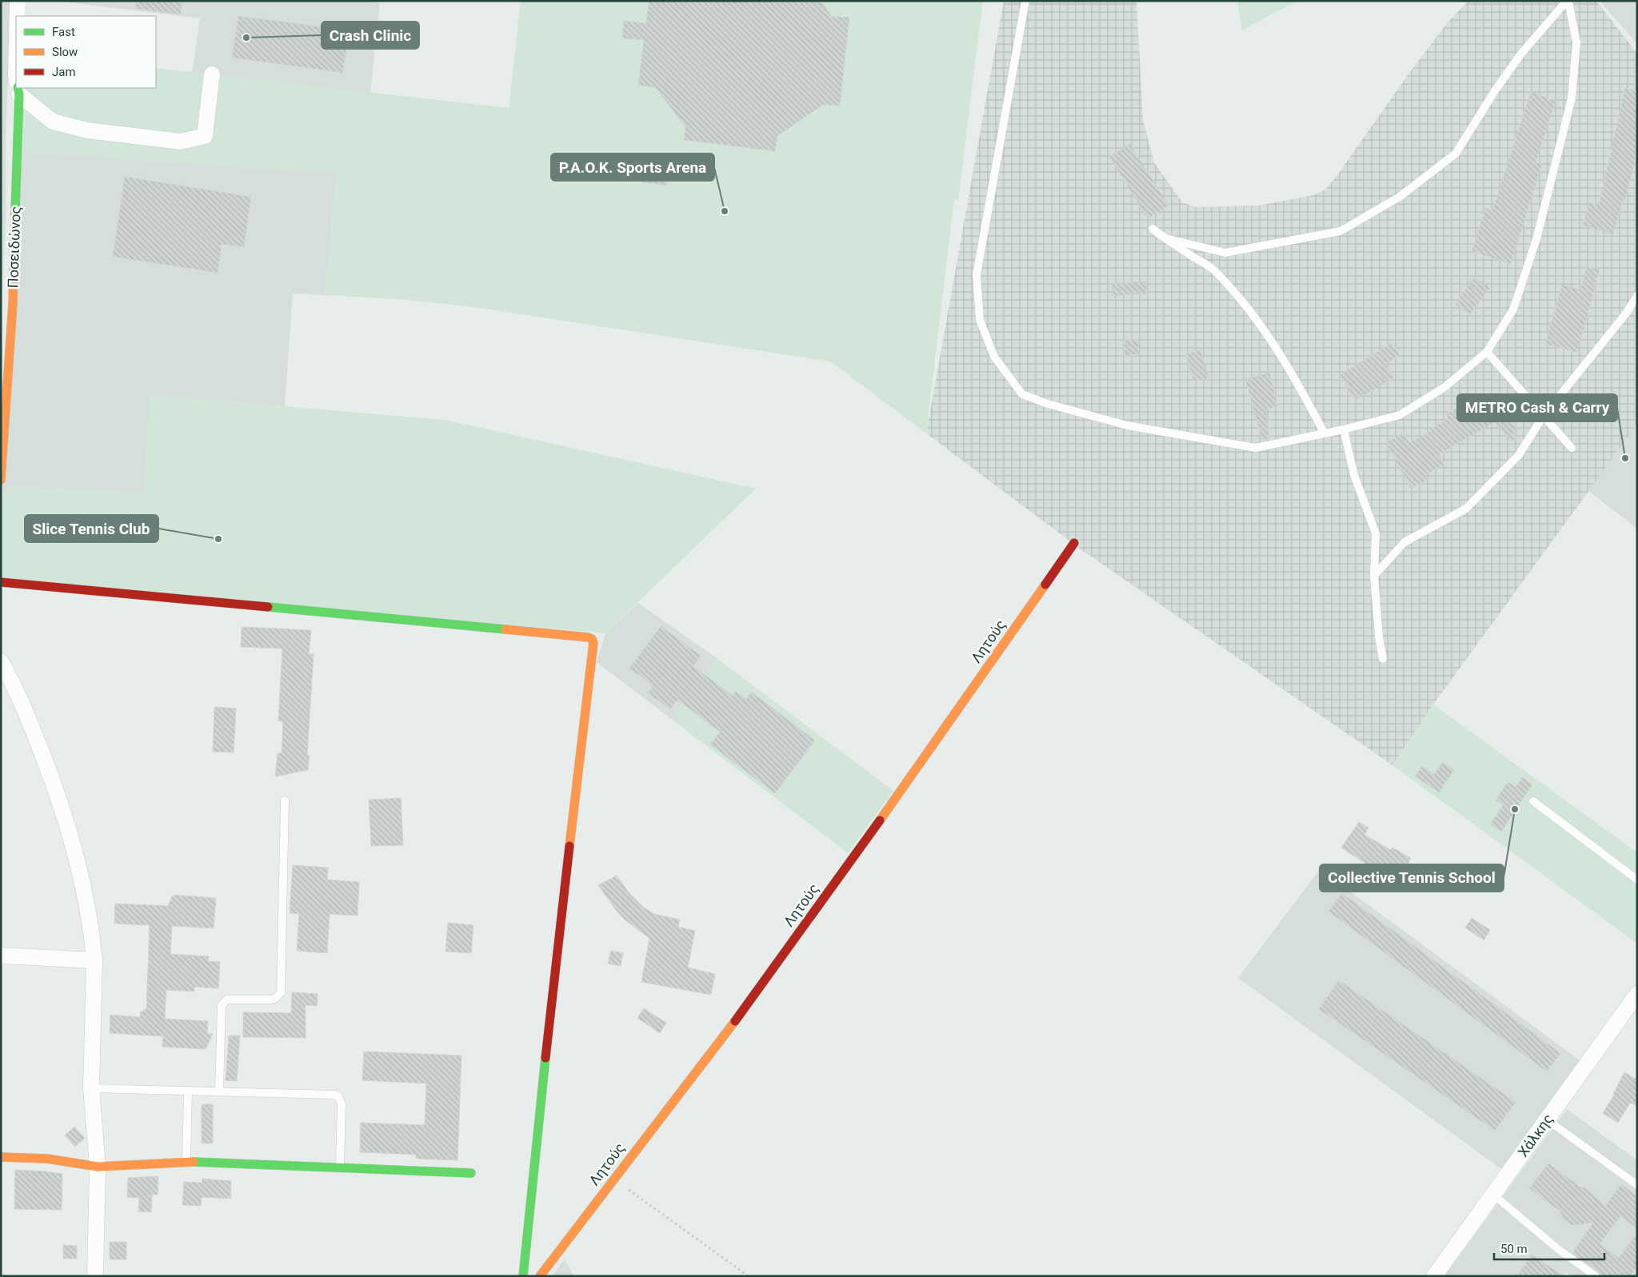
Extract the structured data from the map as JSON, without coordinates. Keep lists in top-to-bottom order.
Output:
{
  "streets": {
    "street": ["Ποσειδώνος", "Λητούς", "Χάλκης"]
  },
  "places": [
    "Crash Clinic",
    "P.A.O.K. Sports Arena",
    "METRO Cash & Carry",
    "Slice Tennis Club",
    "Collective Tennis School"
  ],
  "legend": ["Fast", "Slow", "Jam"],
  "scale_bar": "50 m"
}
